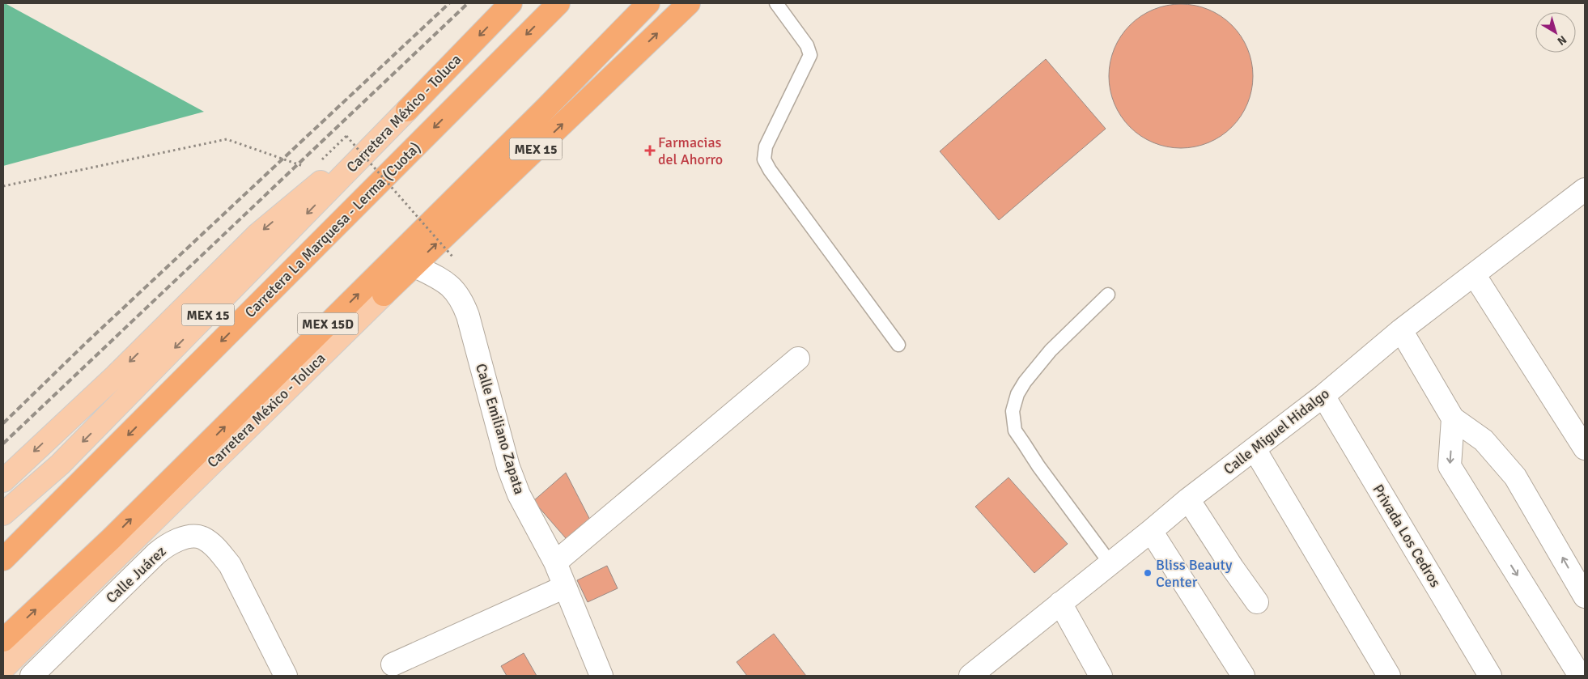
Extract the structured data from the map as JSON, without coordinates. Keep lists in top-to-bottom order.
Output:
{
  "streets": {
    "highway": [
      "Carretera México - Toluca",
      "MEX 15",
      "Carretera La Marquesa - Lerma (Cuota)",
      "MEX 15D"
    ],
    "street": [
      "Calle Emiliano Zapata",
      "Calle Miguel Hidalgo",
      "Privada Los Cedros",
      "Calle Juárez"
    ]
  },
  "crossings": [
    ["Carretera México - Toluca", "Calle Emiliano Zapata"],
    ["Calle Miguel Hidalgo", "Privada Los Cedros"]
  ],
  "places": {
    "health": ["Farmacias del Ahorro"],
    "other": ["Bliss Beauty Center"]
  },
  "north": "bottom right"
}
